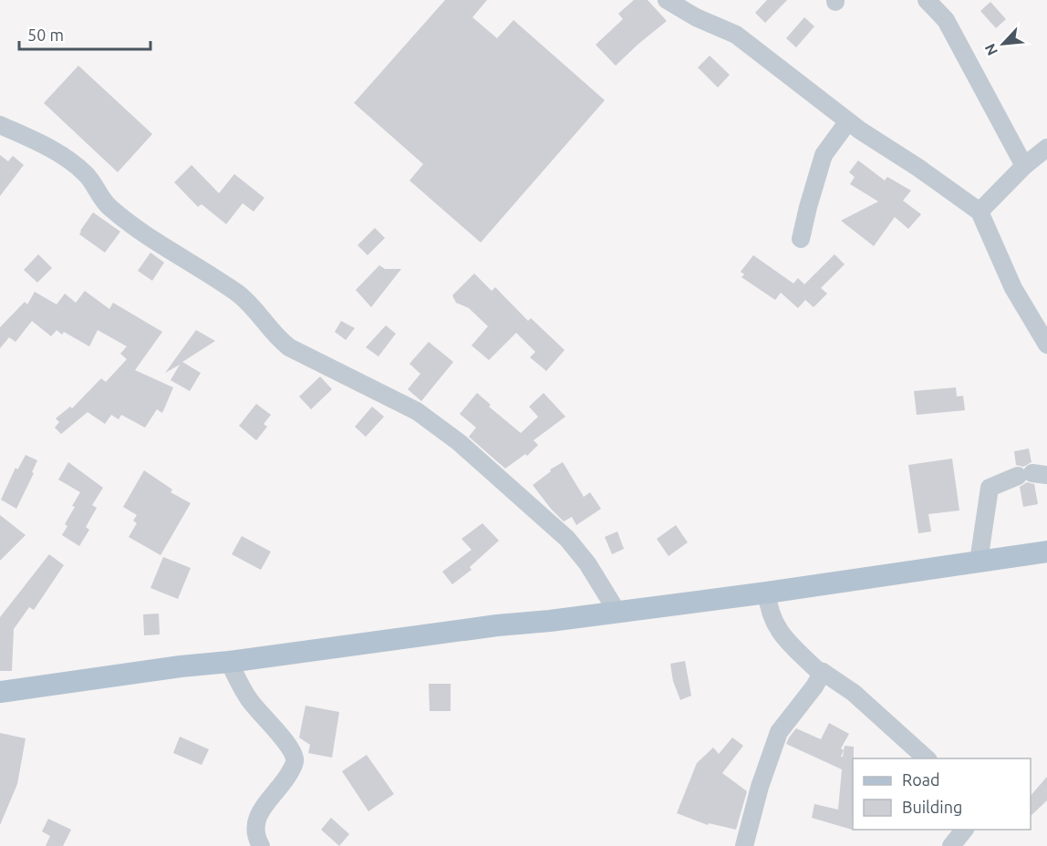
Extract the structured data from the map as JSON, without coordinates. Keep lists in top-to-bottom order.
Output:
{
  "legend": ["Road", "Building"],
  "scale_bar": "50 m",
  "north": "bottom left"
}
